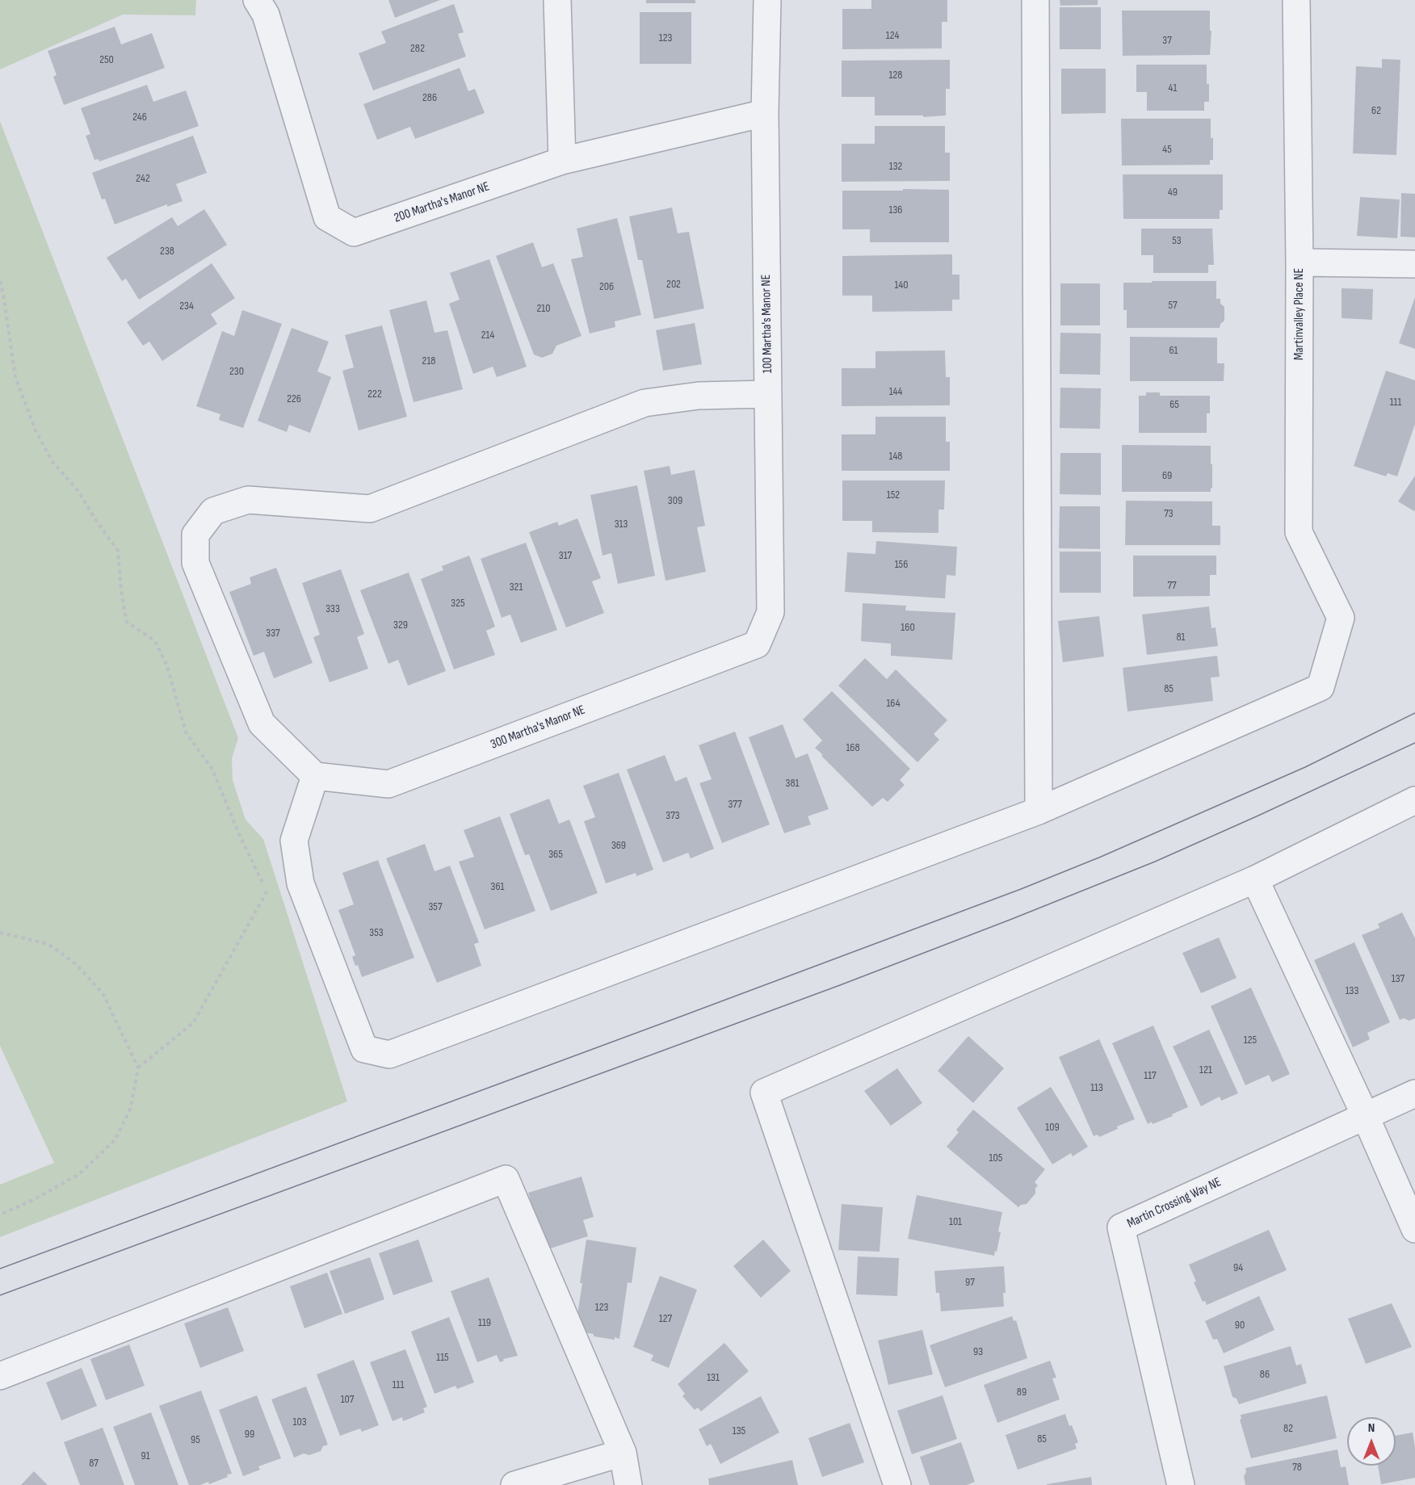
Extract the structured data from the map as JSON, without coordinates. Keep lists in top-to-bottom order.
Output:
{
  "streets": {
    "street": [
      "200 Martha's Manor NE",
      "Martinvalley Place NE",
      "100 Martha's Manor NE",
      "300 Martha's Manor NE",
      "Martin Crossing Way NE"
    ]
  },
  "crossings": [
    ["200 Martha's Manor NE", "100 Martha's Manor NE"],
    ["100 Martha's Manor NE", "300 Martha's Manor NE"]
  ],
  "house_numbers": [
    "124",
    "123",
    "37",
    "282",
    "250",
    "128",
    "41",
    "286",
    "62",
    "246",
    "45",
    "132",
    "242",
    "49",
    "136",
    "53",
    "238",
    "202",
    "140",
    "206",
    "57",
    "234",
    "210",
    "214",
    "61",
    "218",
    "230",
    "144",
    "222",
    "226",
    "111",
    "65",
    "148",
    "69",
    "152",
    "309",
    "73",
    "313",
    "317",
    "156",
    "77",
    "321",
    "325",
    "333",
    "329",
    "160",
    "337",
    "81",
    "85",
    "164",
    "168",
    "381",
    "377",
    "373",
    "369",
    "365",
    "361",
    "357",
    "353",
    "137",
    "133",
    "125",
    "121",
    "117",
    "113",
    "109",
    "105",
    "101",
    "94",
    "97",
    "123",
    "127",
    "119",
    "90",
    "93",
    "115",
    "86",
    "131",
    "111",
    "89",
    "107",
    "103",
    "82",
    "135",
    "99",
    "85",
    "95",
    "91",
    "87",
    "78"
  ],
  "north": "top"
}
